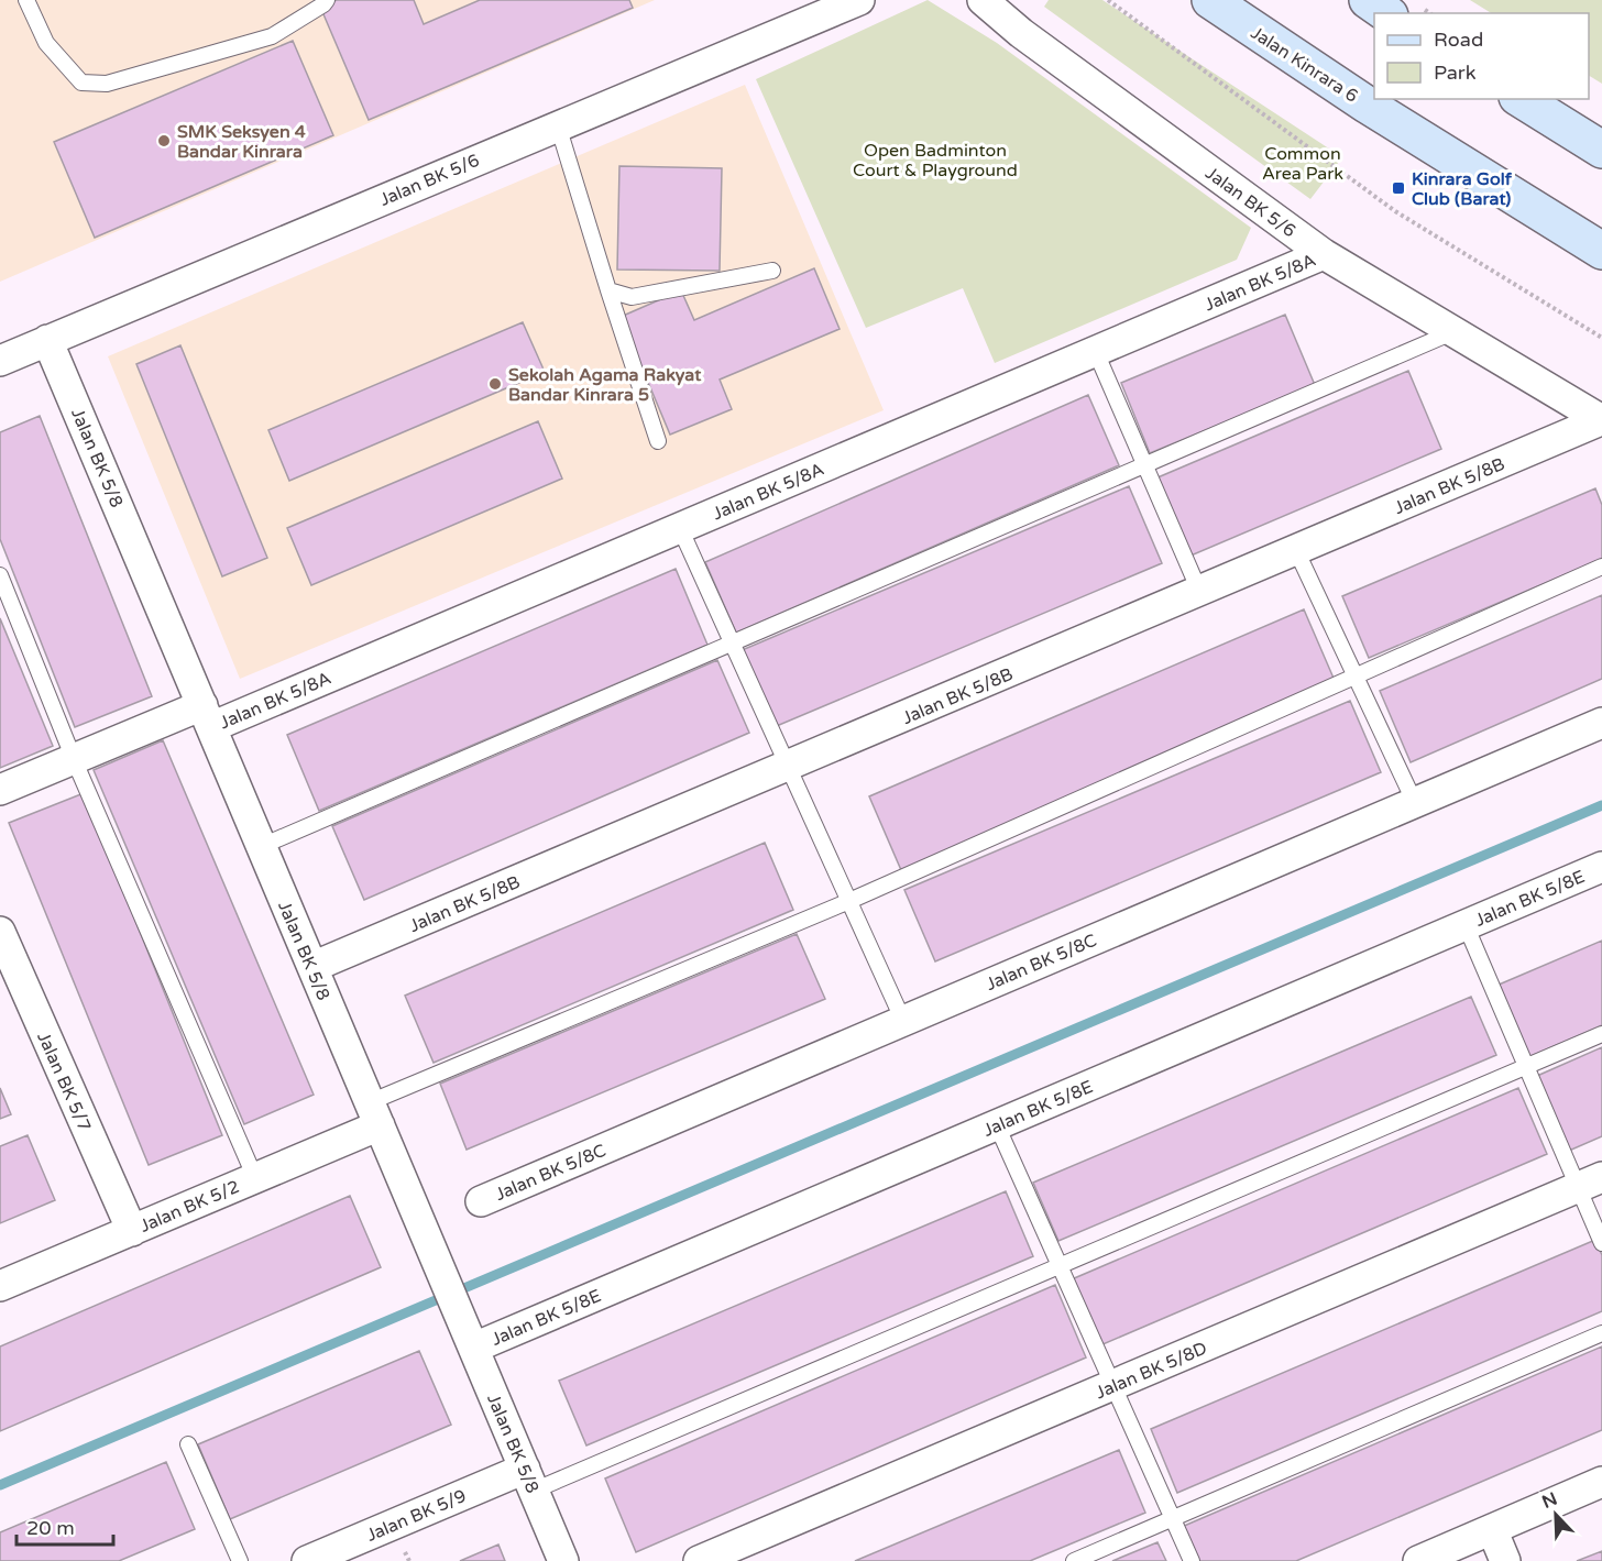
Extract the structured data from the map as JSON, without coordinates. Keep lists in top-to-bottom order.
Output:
{
  "streets": {
    "main road": ["Jalan Kinrara 6"],
    "street": [
      "Jalan BK 5/6",
      "Jalan BK 5/8A",
      "Jalan BK 5/8",
      "Jalan BK 5/8B",
      "Jalan BK 5/8E",
      "Jalan BK 5/8C",
      "Jalan BK 5/7",
      "Jalan BK 5/2",
      "Jalan BK 5/8D",
      "Jalan BK 5/9"
    ]
  },
  "crossings": [
    ["Jalan BK 5/6", "Jalan BK 5/8A"],
    ["Jalan BK 5/6", "Jalan BK 5/8"],
    ["Jalan BK 5/6", "Jalan BK 5/8B"],
    ["Jalan BK 5/8A", "Jalan BK 5/8"],
    ["Jalan BK 5/8", "Jalan BK 5/8B"],
    ["Jalan BK 5/8", "Jalan BK 5/8E"],
    ["Jalan BK 5/8", "Jalan BK 5/2"],
    ["Jalan BK 5/8", "Jalan BK 5/9"],
    ["Jalan BK 5/7", "Jalan BK 5/2"]
  ],
  "parks": ["Open Badminton Court & Playground", "Common Area Park"],
  "places": {
    "other": ["SMK Seksyen 4 Bandar Kinrara", "Sekolah Agama Rakyat Bandar Kinrara 5"],
    "transit": ["Kinrara Golf Club (Barat)"]
  },
  "legend": ["Road", "Park"],
  "scale_bar": "20 m",
  "north": "top left"
}
